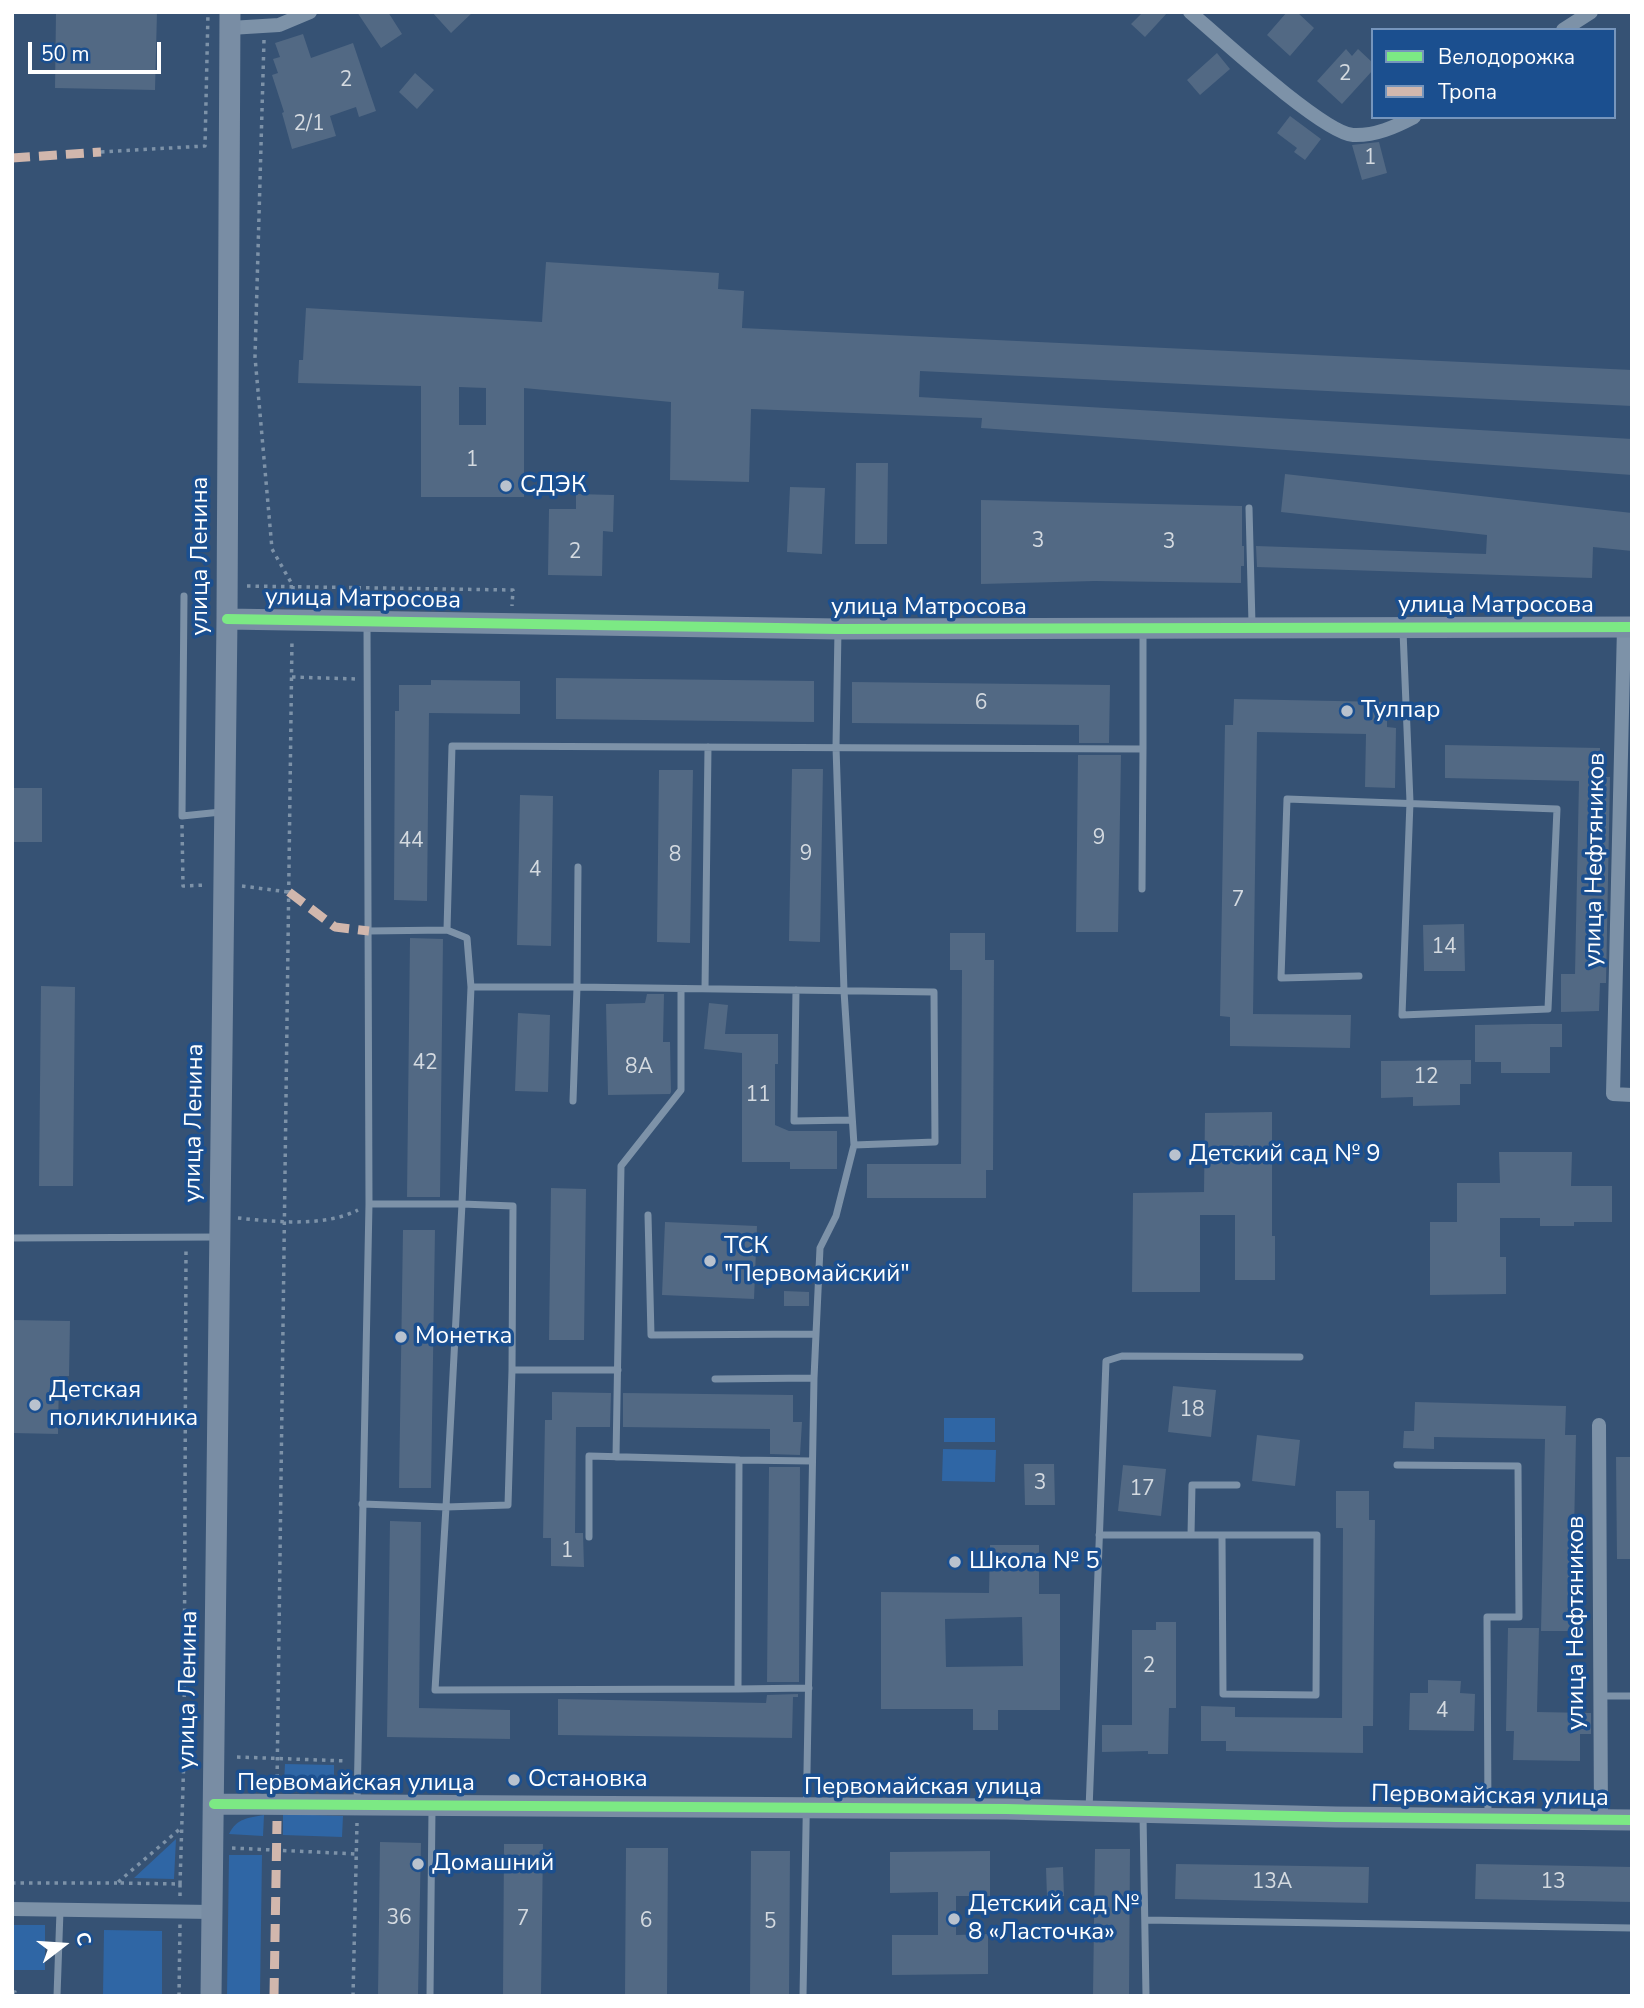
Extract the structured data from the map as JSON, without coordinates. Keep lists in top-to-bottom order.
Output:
{
  "streets": {
    "street": [
      "улица Ленина",
      "улица Матросова",
      "улица Нефтяников",
      "Первомайская улица"
    ]
  },
  "crossings": [
    ["улица Ленина", "улица Матросова"],
    ["улица Ленина", "Первомайская улица"],
    ["улица Матросова", "улица Нефтяников"],
    ["улица Нефтяников", "Первомайская улица"]
  ],
  "places": [
    "СДЭК",
    "Тулпар",
    "Детский сад № 9",
    "ТСК \"Первомайский\"",
    "Монетка",
    "Детская поликлиника",
    "Школа № 5",
    "Остановка",
    "Домашний",
    "Детский сад № 8 «Ласточка»"
  ],
  "house_numbers": [
    "2",
    "2",
    "2/1",
    "1",
    "1",
    "3",
    "3",
    "2",
    "6",
    "9",
    "44",
    "9",
    "8",
    "4",
    "7",
    "14",
    "42",
    "8А",
    "12",
    "11",
    "18",
    "3",
    "17",
    "1",
    "2",
    "4",
    "13А",
    "13",
    "36",
    "7",
    "6",
    "5"
  ],
  "legend": ["Велодорожка", "Тропа"],
  "scale_bar": "50 m",
  "north": "right"
}
